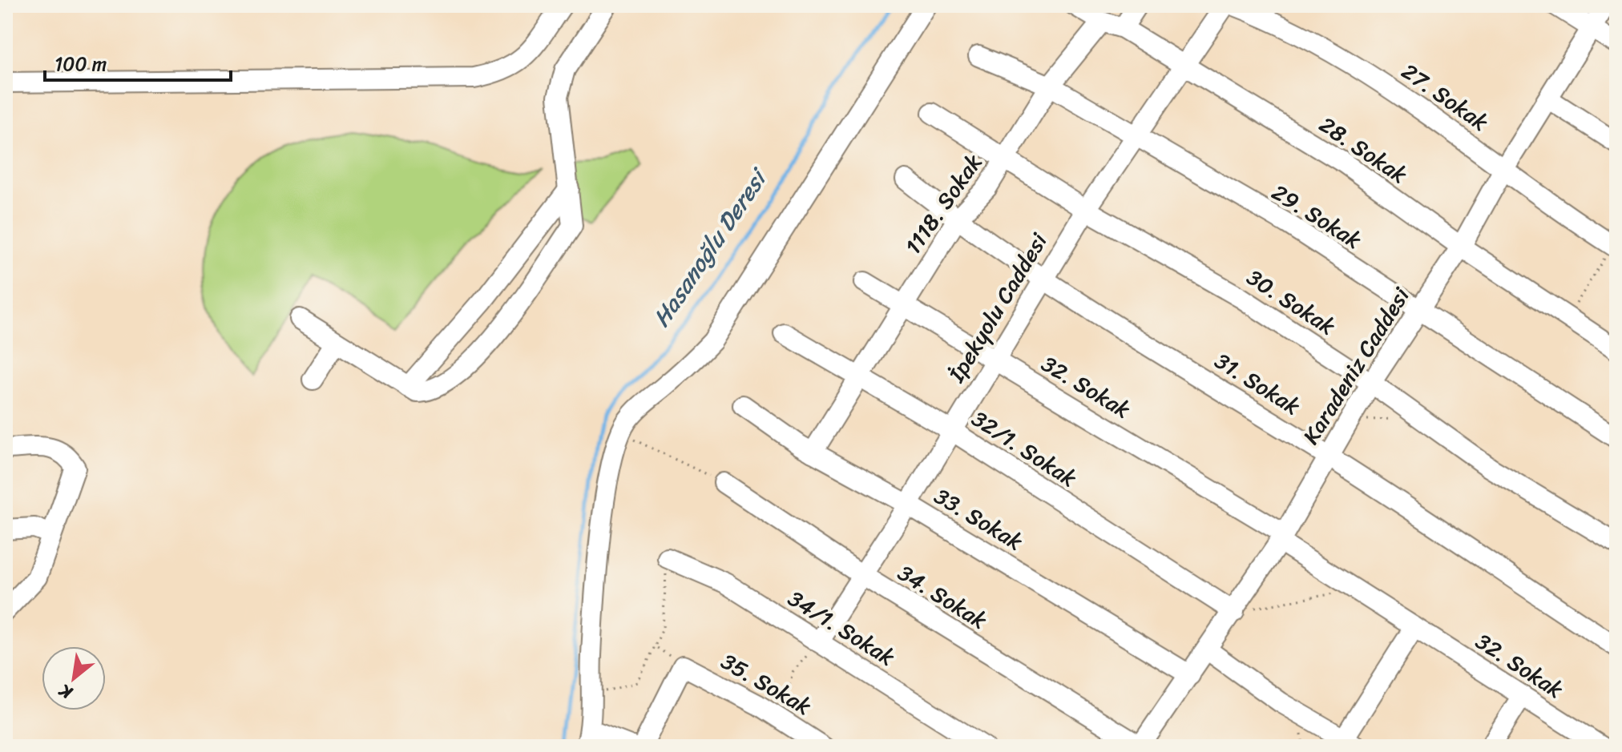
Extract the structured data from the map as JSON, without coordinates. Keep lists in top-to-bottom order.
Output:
{
  "streets": {
    "street": [
      "27. Sokak",
      "28. Sokak",
      "1118. Sokak",
      "29. Sokak",
      "30. Sokak",
      "İpekyolu Caddesi",
      "Karadeniz Caddesi",
      "31. Sokak",
      "32. Sokak",
      "32/1. Sokak",
      "33. Sokak",
      "34. Sokak",
      "34/1. Sokak",
      "35. Sokak"
    ]
  },
  "crossings": [
    ["27. Sokak", "Karadeniz Caddesi"],
    ["28. Sokak", "1118. Sokak"],
    ["28. Sokak", "İpekyolu Caddesi"],
    ["28. Sokak", "Karadeniz Caddesi"],
    ["1118. Sokak", "29. Sokak"],
    ["1118. Sokak", "30. Sokak"],
    ["1118. Sokak", "31. Sokak"],
    ["1118. Sokak", "32. Sokak"],
    ["1118. Sokak", "32/1. Sokak"],
    ["1118. Sokak", "33. Sokak"],
    ["29. Sokak", "İpekyolu Caddesi"],
    ["29. Sokak", "Karadeniz Caddesi"],
    ["30. Sokak", "İpekyolu Caddesi"],
    ["30. Sokak", "Karadeniz Caddesi"],
    ["İpekyolu Caddesi", "31. Sokak"],
    ["İpekyolu Caddesi", "32. Sokak"],
    ["İpekyolu Caddesi", "32/1. Sokak"],
    ["İpekyolu Caddesi", "33. Sokak"],
    ["İpekyolu Caddesi", "34. Sokak"],
    ["İpekyolu Caddesi", "34/1. Sokak"],
    ["Karadeniz Caddesi", "31. Sokak"],
    ["Karadeniz Caddesi", "32. Sokak"],
    ["Karadeniz Caddesi", "32/1. Sokak"],
    ["Karadeniz Caddesi", "33. Sokak"],
    ["Karadeniz Caddesi", "34. Sokak"]
  ],
  "water": ["Hasanoğlu Deresi"],
  "scale_bar": "100 m",
  "north": "bottom left"
}
